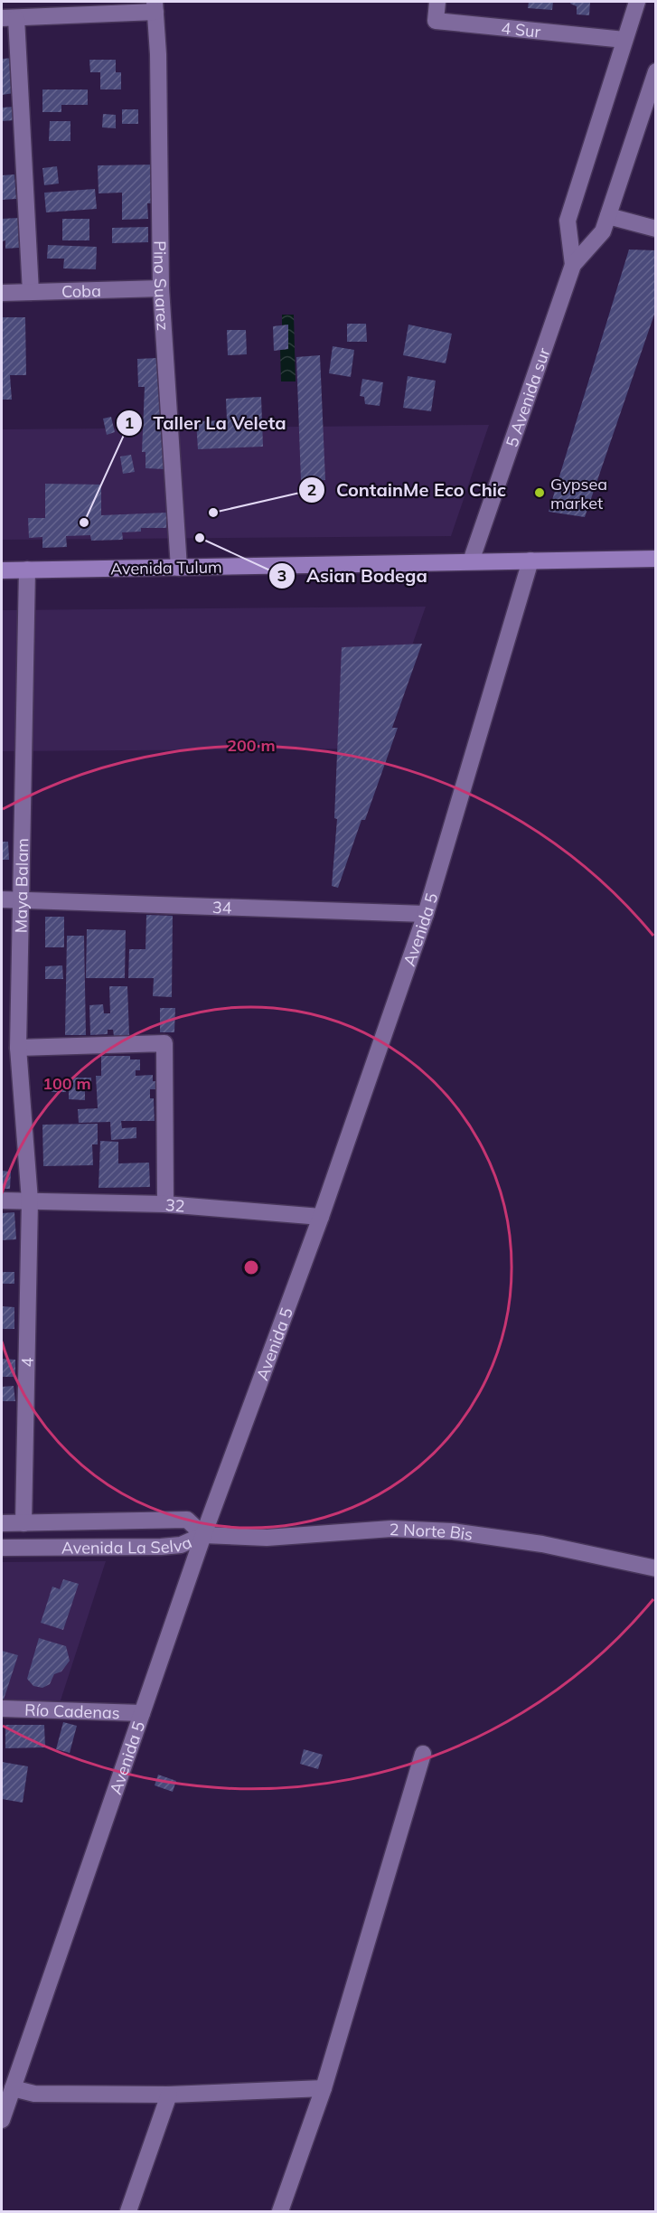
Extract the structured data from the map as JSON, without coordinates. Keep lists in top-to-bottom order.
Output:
{
  "streets": {
    "highway": ["Avenida Tulum"],
    "street": [
      "4 Sur",
      "Pino Suarez",
      "Coba",
      "5 Avenida sur",
      "Maya Balam",
      "34",
      "Avenida 5",
      "32",
      "4",
      "2 Norte Bis",
      "Avenida La Selva",
      "Río Cadenas"
    ]
  },
  "crossings": [
    ["Pino Suarez", "Coba"],
    ["Pino Suarez", "Avenida Tulum"],
    ["5 Avenida sur", "Avenida Tulum"],
    ["Avenida Tulum", "Maya Balam"],
    ["Avenida Tulum", "Avenida 5"],
    ["Maya Balam", "34"],
    ["Maya Balam", "32"],
    ["Maya Balam", "4"],
    ["34", "Avenida 5"],
    ["Avenida 5", "32"],
    ["Avenida 5", "2 Norte Bis"],
    ["Avenida 5", "Avenida La Selva"],
    ["Avenida 5", "Río Cadenas"],
    ["32", "4"],
    ["4", "Avenida La Selva"],
    ["2 Norte Bis", "Avenida La Selva"]
  ],
  "places": [
    "Gypsea market",
    "ContainMe Eco Chic",
    "Taller La Veleta",
    "Asian Bodega"
  ],
  "rings": ["200 m", "100 m"]
}
